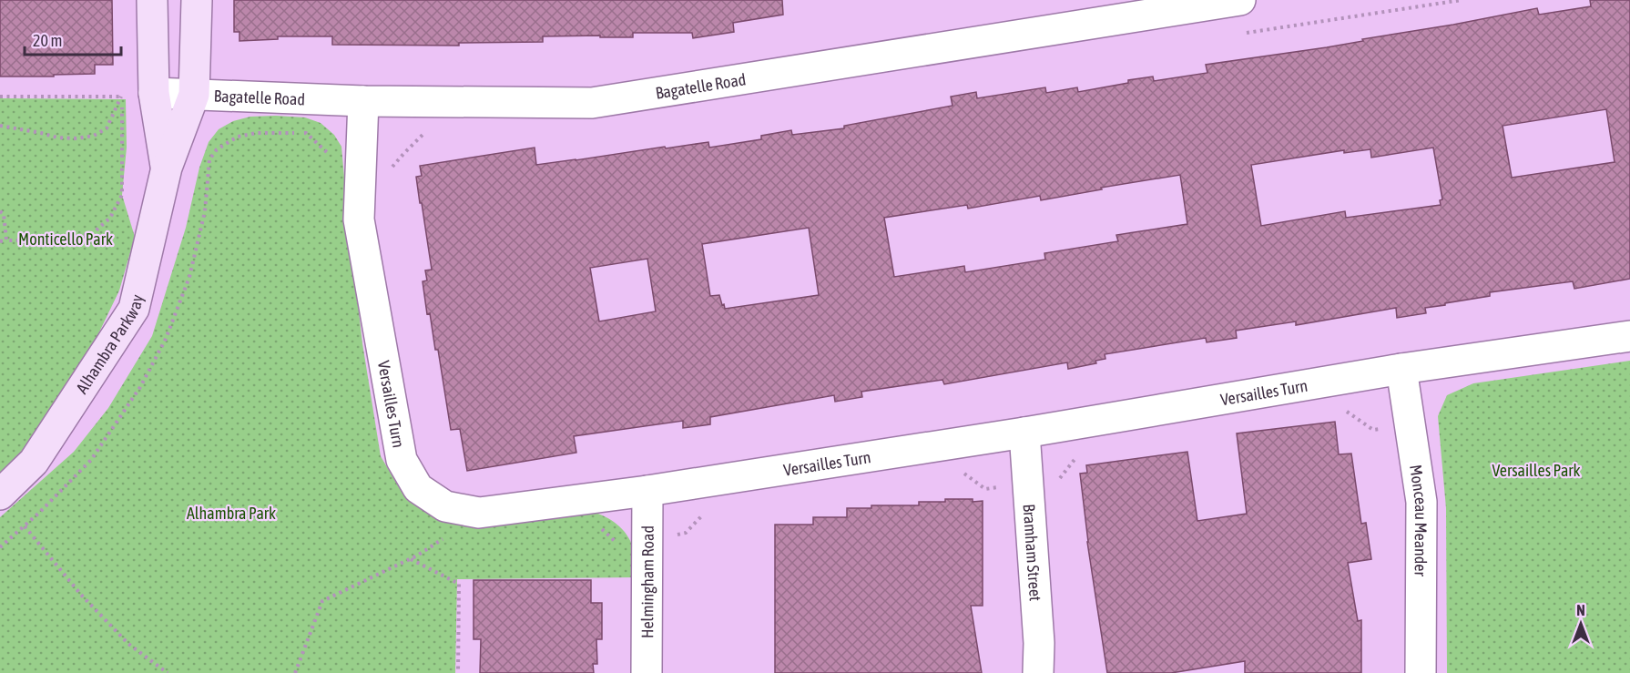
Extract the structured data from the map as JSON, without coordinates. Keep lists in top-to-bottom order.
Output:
{
  "streets": {
    "street": [
      "Bagatelle Road",
      "Alhambra Parkway",
      "Versailles Turn",
      "Monceau Meander",
      "Bramham Street",
      "Helmingham Road"
    ]
  },
  "crossings": [
    ["Bagatelle Road", "Alhambra Parkway"],
    ["Bagatelle Road", "Versailles Turn"],
    ["Versailles Turn", "Monceau Meander"],
    ["Versailles Turn", "Bramham Street"],
    ["Versailles Turn", "Helmingham Road"]
  ],
  "parks": ["Monticello Park", "Versailles Park", "Alhambra Park"],
  "scale_bar": "20 m",
  "north": "top"
}
